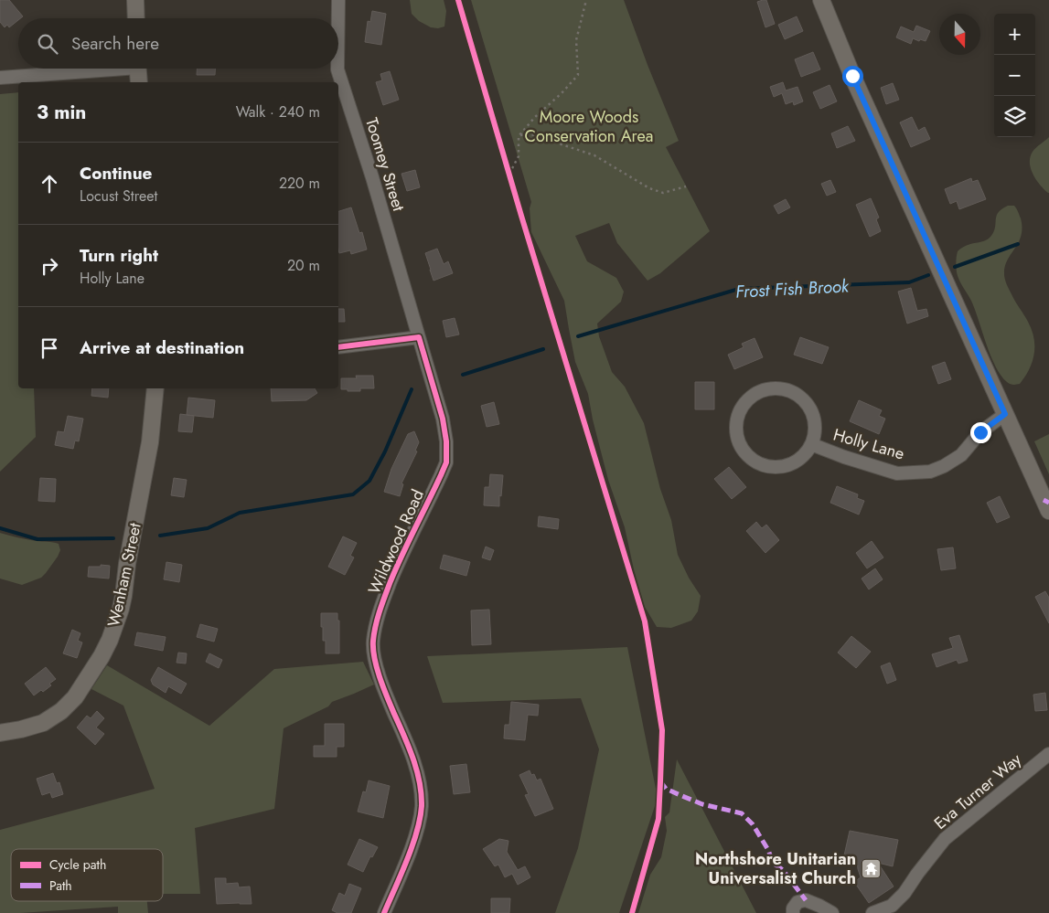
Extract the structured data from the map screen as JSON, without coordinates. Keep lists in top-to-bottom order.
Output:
{
  "streets": {
    "main road": ["Wenham Street"],
    "street": [
      "Toomey Street",
      "Holly Lane",
      "Wildwood Road",
      "Eva Turner Way"
    ]
  },
  "crossings": [
    ["Toomey Street", "Wildwood Road"]
  ],
  "water": ["Frost Fish Brook"],
  "parks": ["Moore Woods Conservation Area"],
  "places": {
    "temple": ["Northshore Unitarian Universalist Church"]
  },
  "legend": ["Cycle path", "Path"],
  "north": "bottom",
  "page": {
    "map_buttons": ["+", "−"],
    "search": "Search here",
    "heading": ["3 min", "Walk · 240 m"],
    "list": [
      ["Continue", "Locust Street", "220 m"],
      ["Turn right", "Holly Lane", "20 m"],
      "Arrive at destination"
    ]
  }
}
